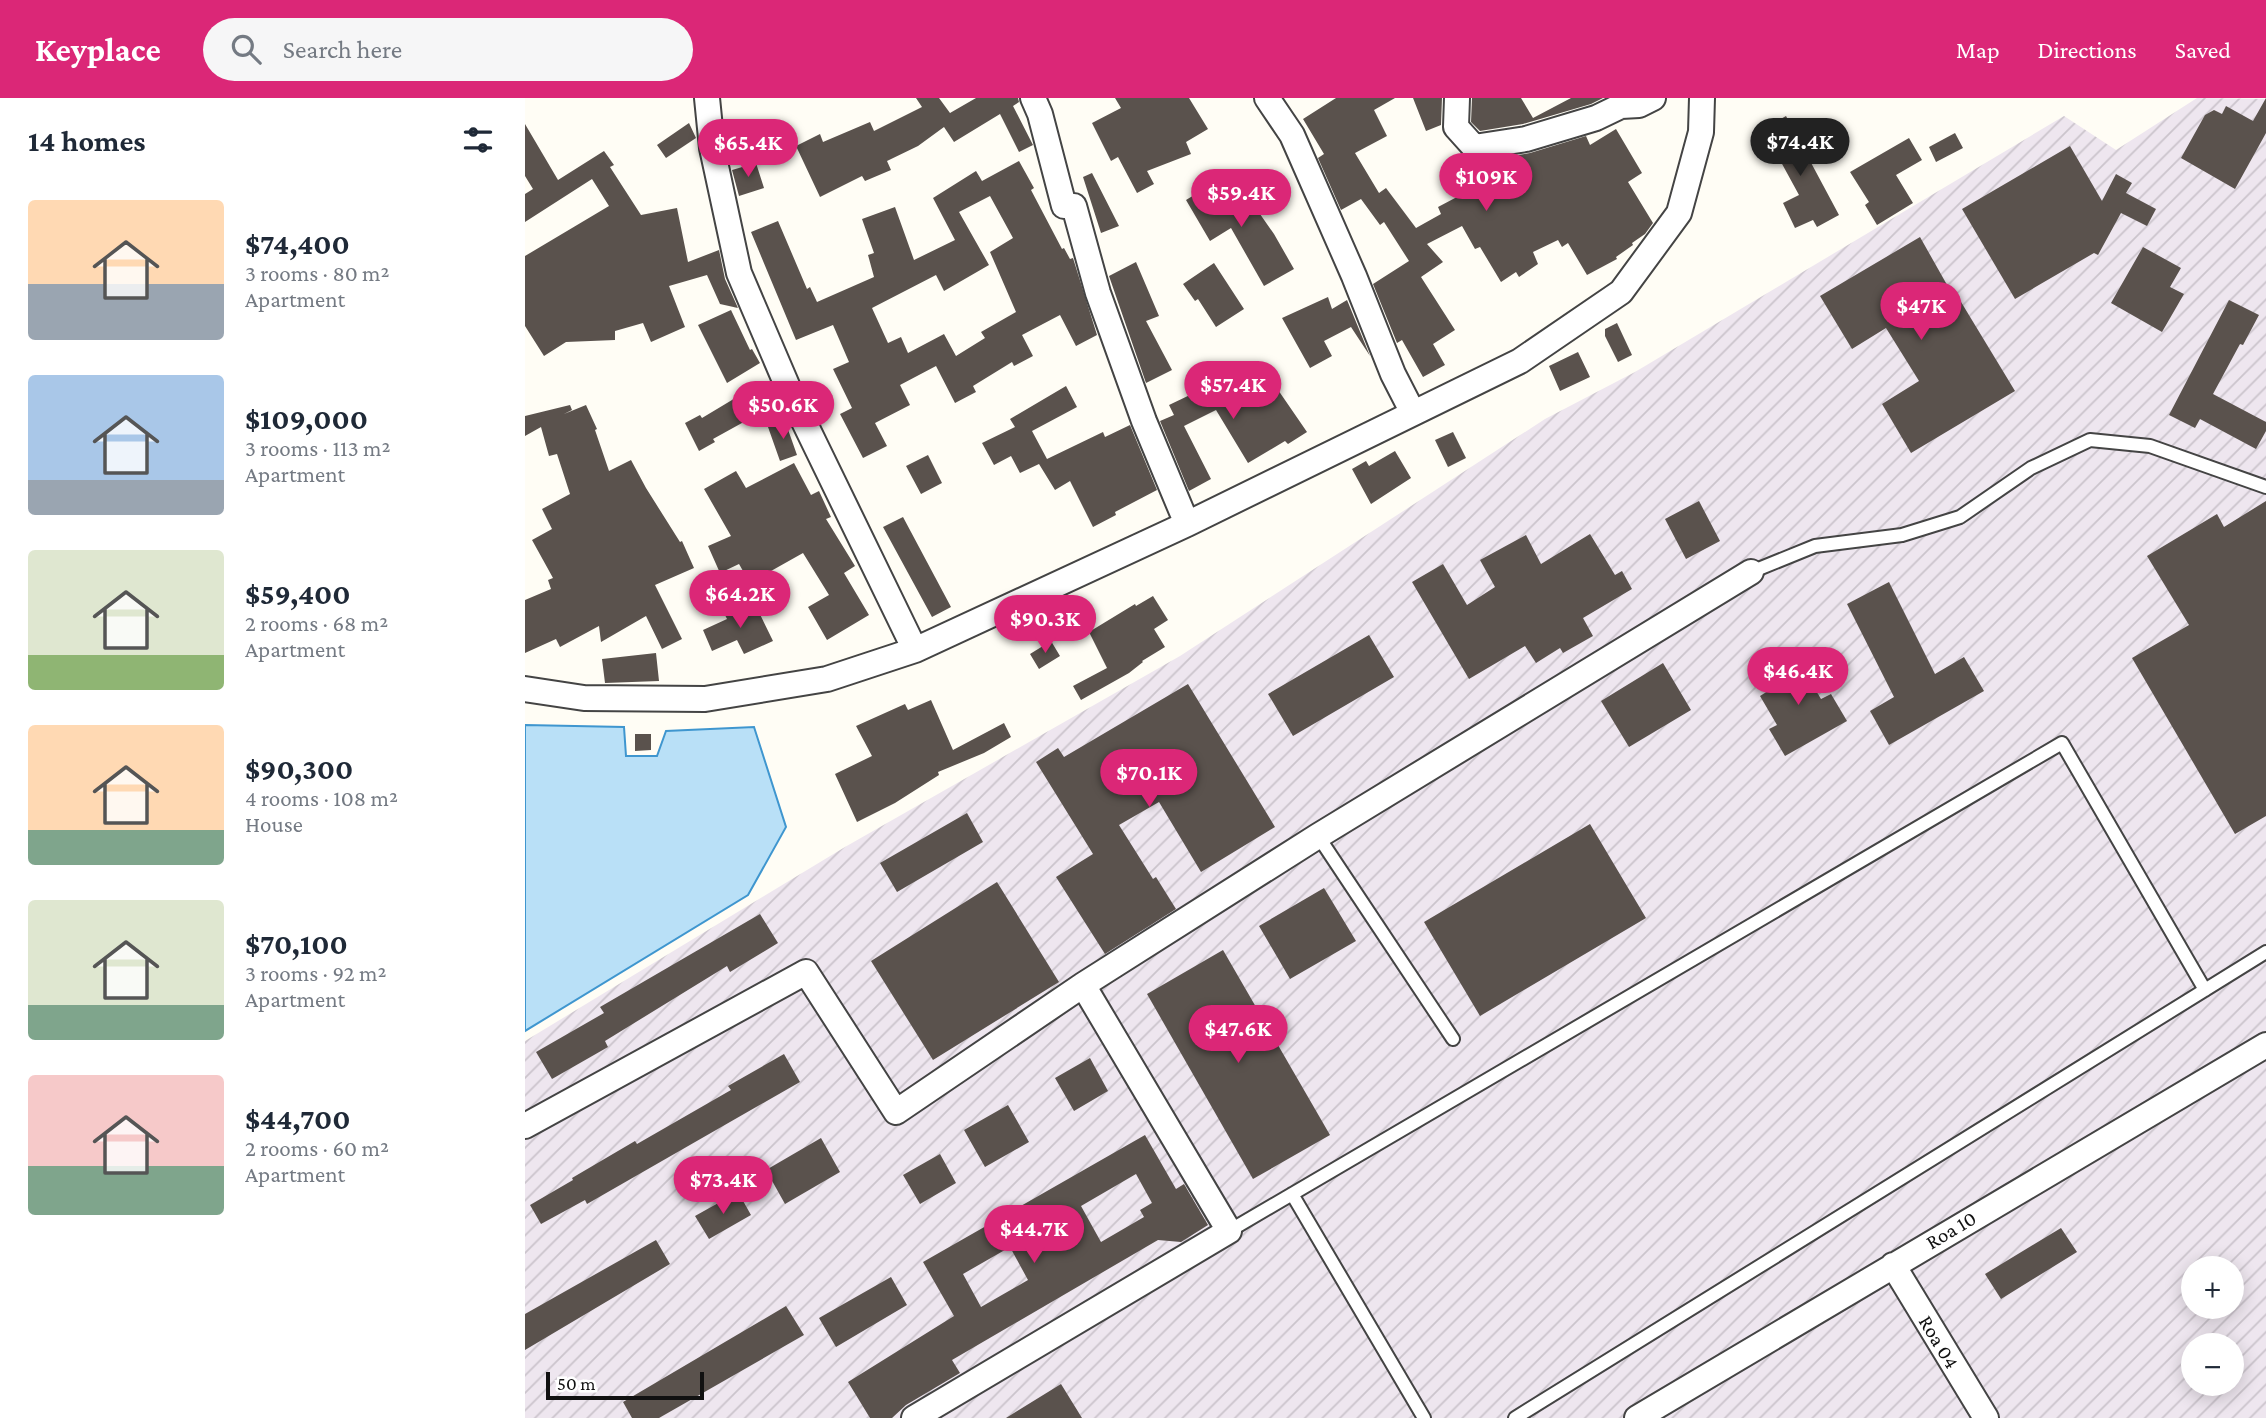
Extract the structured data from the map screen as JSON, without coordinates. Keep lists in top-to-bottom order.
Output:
{
  "streets": {
    "street": ["Roa 10", "Roa 04"]
  },
  "crossings": [
    ["Roa 10", "Roa 04"]
  ],
  "scale_bar": "50 m",
  "page": {
    "header": "Keyplace",
    "search": "Search here",
    "nav": ["Map", "Directions", "Saved"],
    "heading": "14 homes",
    "price": [
      "$74.4K",
      "$65.4K",
      "$109K",
      "$59.4K",
      "$47K",
      "$57.4K",
      "$50.6K",
      "$64.2K",
      "$90.3K",
      "$46.4K",
      "$70.1K",
      "$47.6K",
      "$73.4K",
      "$44.7K"
    ],
    "list": [
      {
        "name": "$74,400",
        "note": "3 rooms · 80 m² · Apartment"
      },
      {
        "name": "$109,000",
        "note": "3 rooms · 113 m² · Apartment"
      },
      {
        "name": "$59,400",
        "note": "2 rooms · 68 m² · Apartment"
      },
      {
        "name": "$90,300",
        "note": "4 rooms · 108 m² · House"
      },
      {
        "name": "$70,100",
        "note": "3 rooms · 92 m² · Apartment"
      },
      {
        "name": "$44,700",
        "note": "2 rooms · 60 m² · Apartment"
      }
    ],
    "map_buttons": ["+", "−"],
    "scale": "50 m"
  }
}
